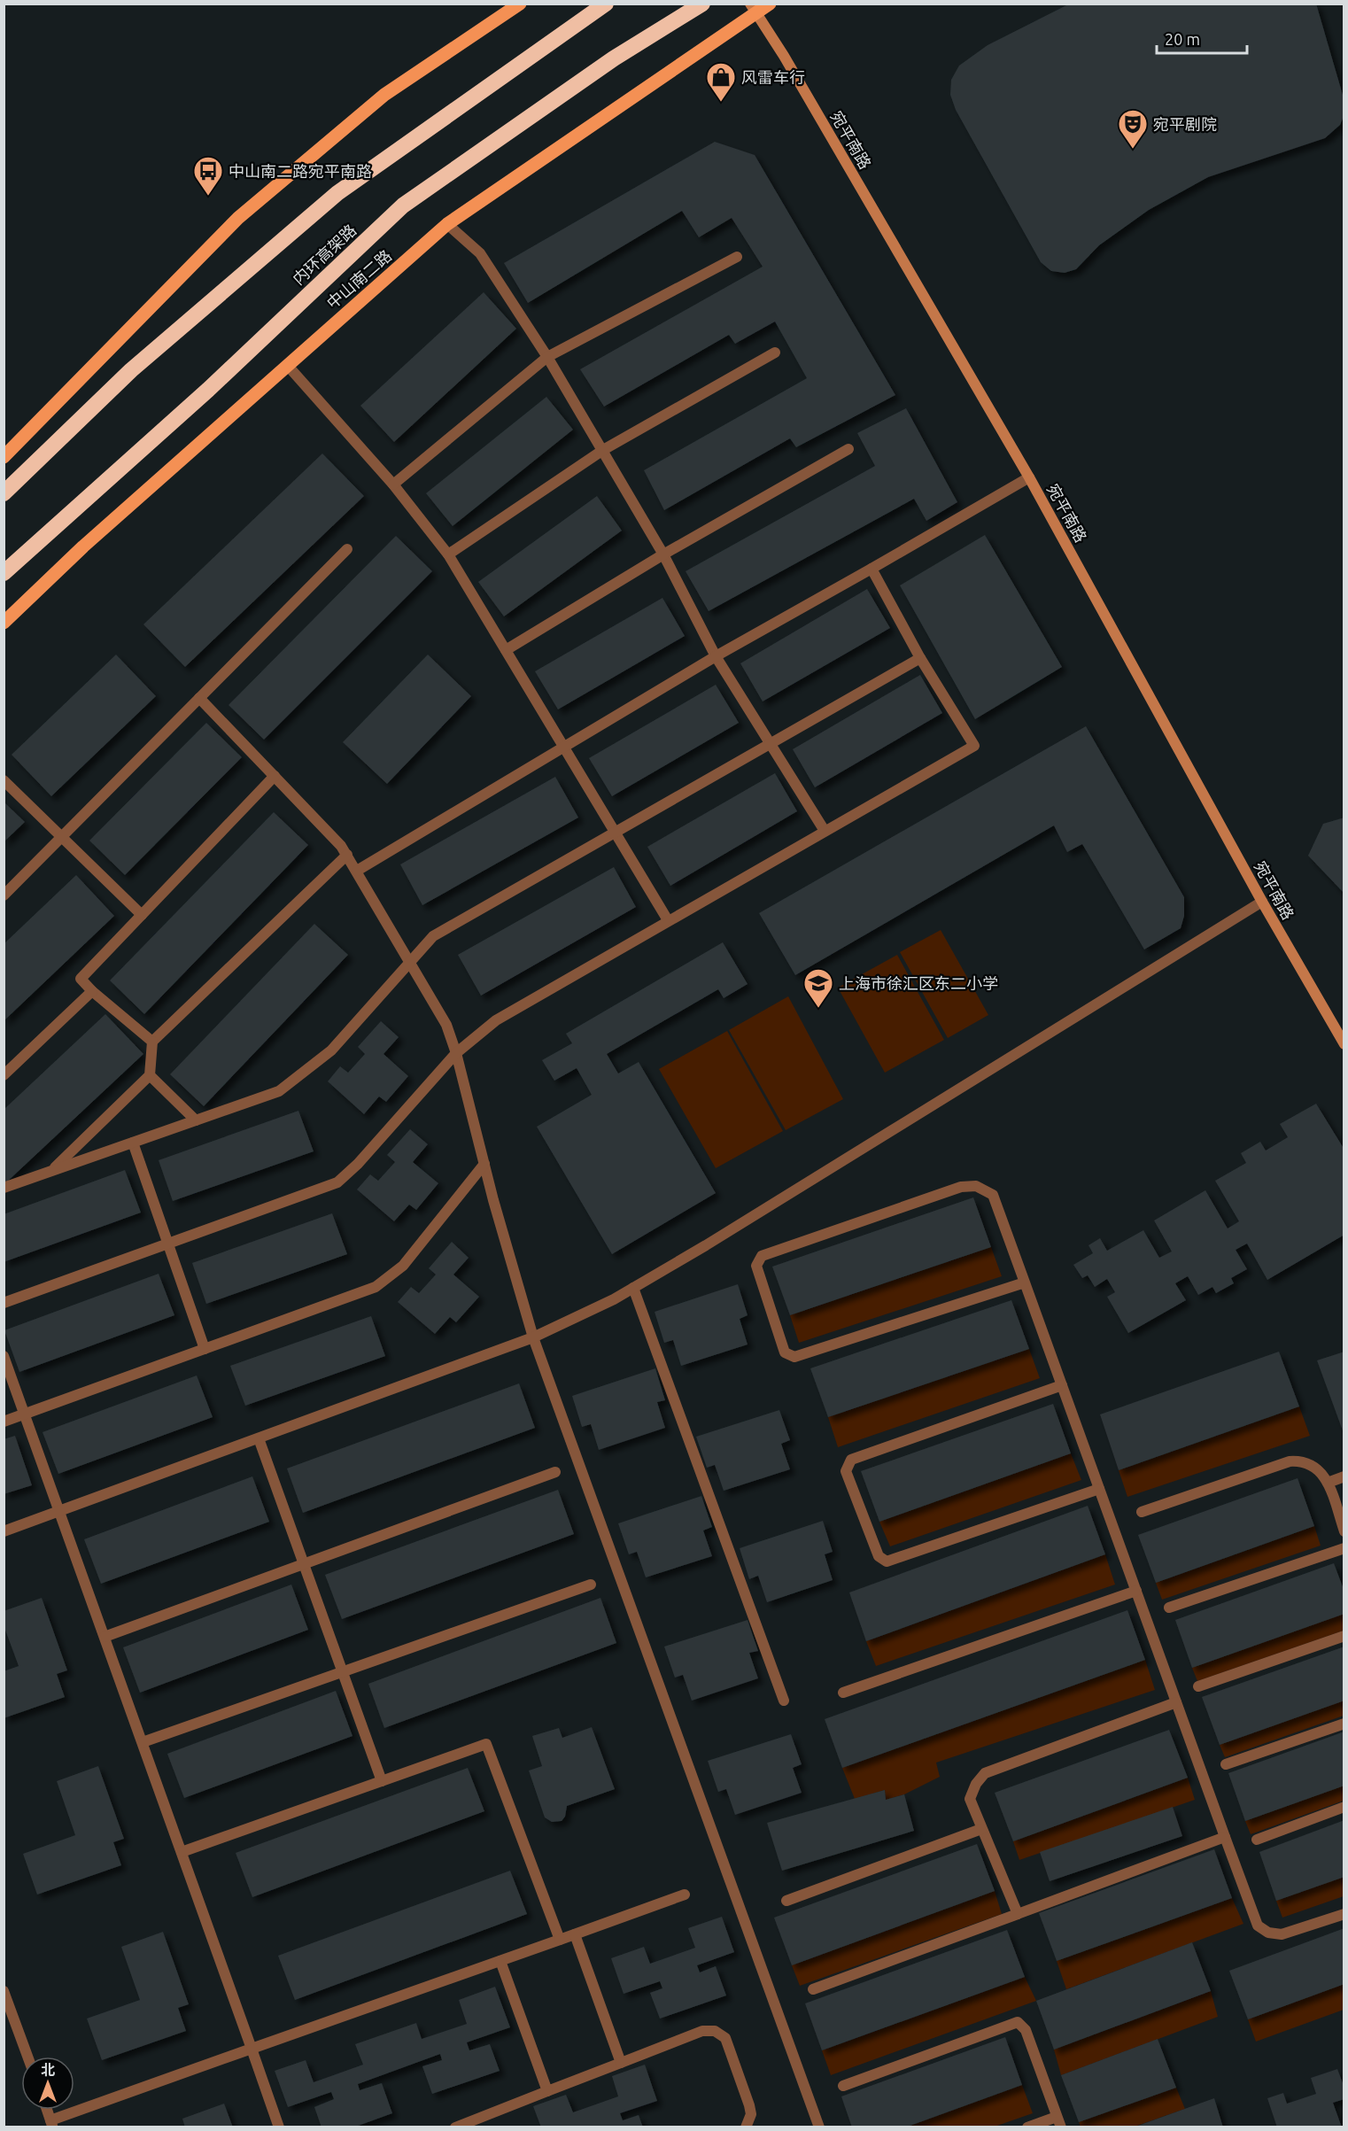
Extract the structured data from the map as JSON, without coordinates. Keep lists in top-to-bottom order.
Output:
{
  "streets": {
    "highway": ["内环高架路"],
    "main road": ["宛平南路", "中山南二路"]
  },
  "crossings": [
    ["宛平南路", "中山南二路"]
  ],
  "places": {
    "shop": ["风雷车行"],
    "theatre": ["宛平剧院"],
    "bus stop": ["中山南二路宛平南路"],
    "school or university": ["上海市徐汇区东二小学"]
  },
  "scale_bar": "20 m",
  "north": "top"
}
